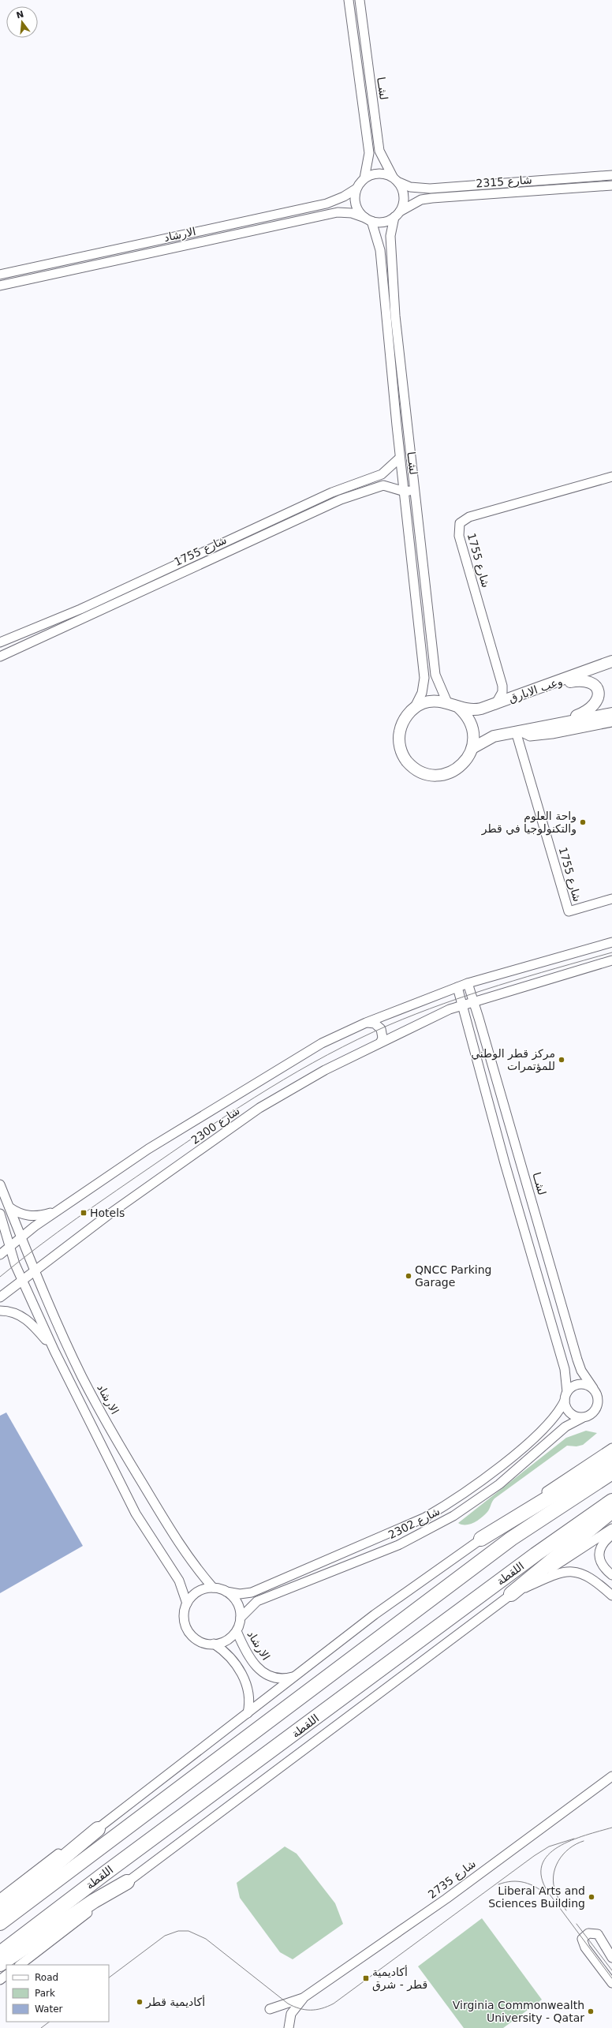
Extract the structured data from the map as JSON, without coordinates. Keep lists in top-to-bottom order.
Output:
{
  "streets": {
    "main road": ["اللقطة"],
    "street": [
      "لشــا",
      "شارع 2315",
      "الارشاد",
      "شارع 1755",
      "وعب الابارق",
      "شارع 2300",
      "شارع 2302",
      "شارع 2735"
    ]
  },
  "crossings": [
    ["لشــا", "شارع 2315"],
    ["لشــا", "الارشاد"],
    ["لشــا", "شارع 1755"],
    ["لشــا", "وعب الابارق"],
    ["لشــا", "شارع 2302"],
    ["شارع 2315", "الارشاد"],
    ["الارشاد", "شارع 2300"],
    ["الارشاد", "شارع 2302"]
  ],
  "places": {
    "other": [
      "واحة العلوم والتكنولوجيا في قطر",
      "مركز قطر الوطني للمؤتمرات",
      "QNCC Parking Garage",
      "Liberal Arts and Sciences Building",
      "أكاديمية قطر",
      "Virginia Commonwealth University - Qatar"
    ],
    "transit": ["Hotels", "أكاديمية قطر - شرق"]
  },
  "legend": ["Road", "Park", "Water"],
  "north": "top"
}
